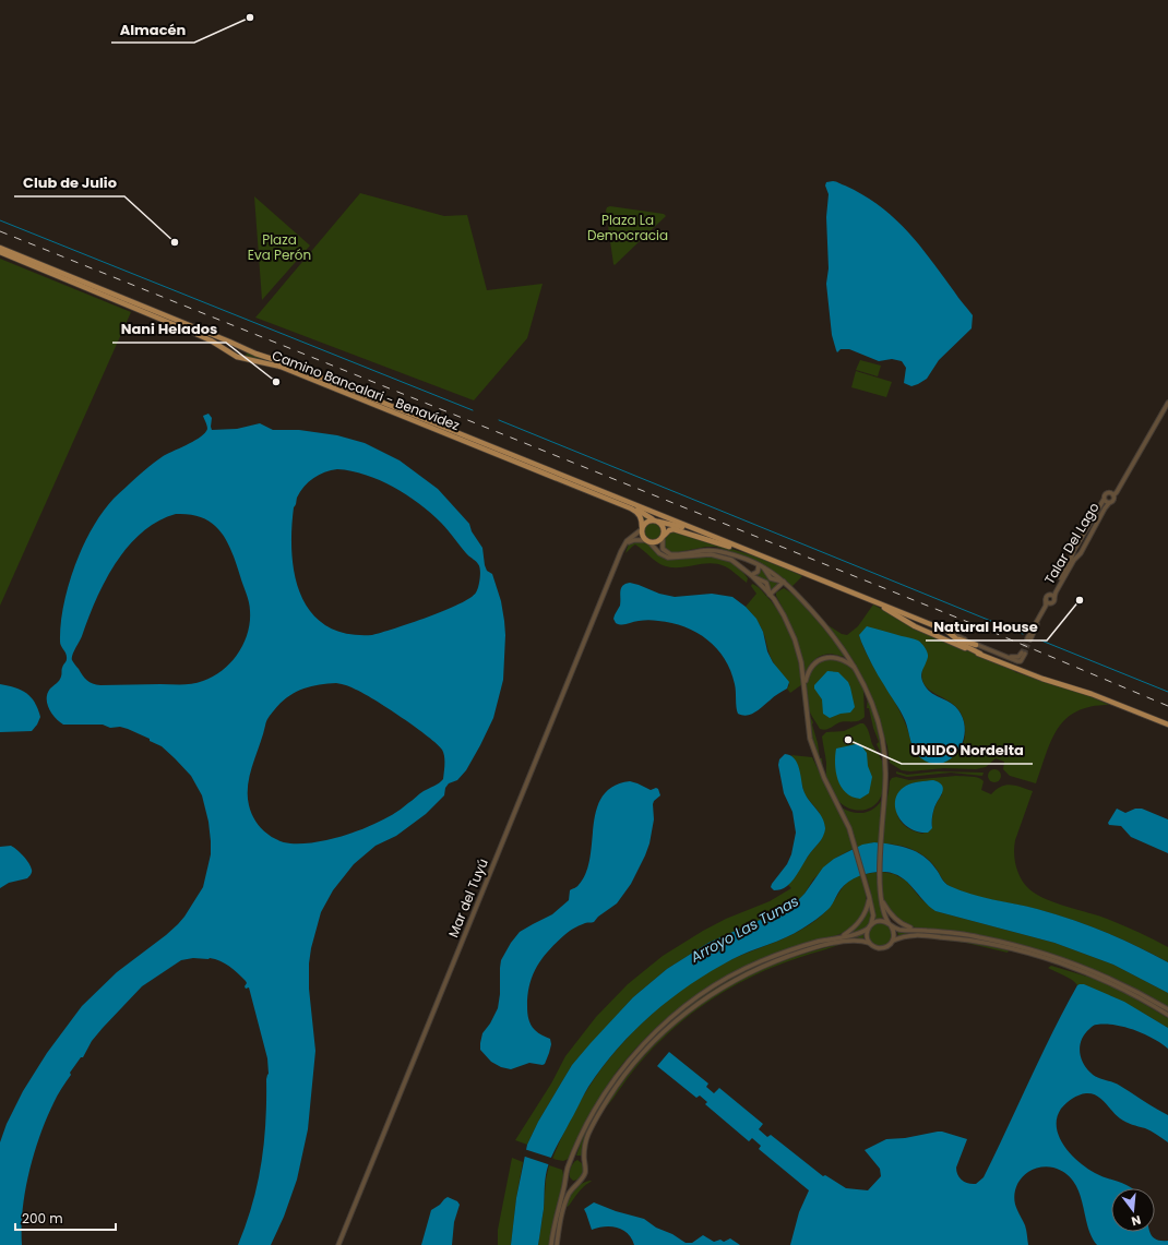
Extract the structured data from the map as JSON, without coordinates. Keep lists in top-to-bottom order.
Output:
{
  "streets": {
    "main road": ["Camino Bancalari - Benavídez"],
    "street": ["Talar Del Lago", "Mar del Tuyú"]
  },
  "water": ["Arroyo Las Tunas"],
  "parks": ["Plaza La Democracia", "Plaza Eva Perón"],
  "places": [
    "Almacén",
    "Club de Julio",
    "Nani Helados",
    "Natural House",
    "UNIDO Nordelta"
  ],
  "scale_bar": "200 m",
  "north": "bottom"
}
